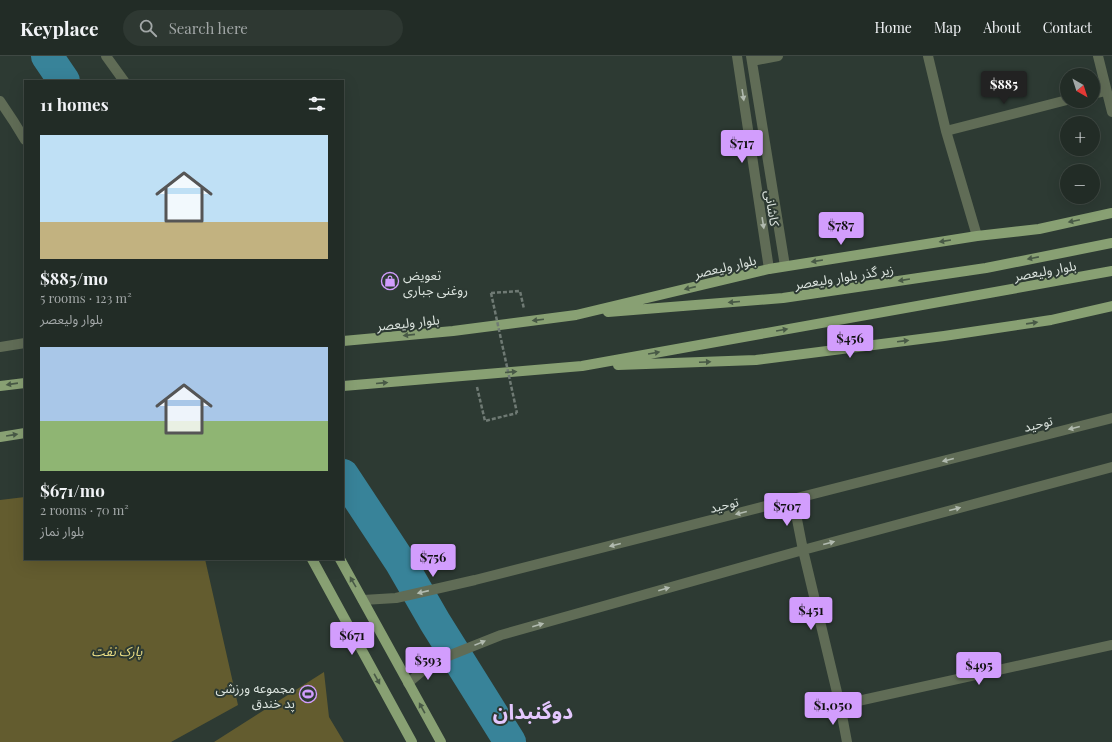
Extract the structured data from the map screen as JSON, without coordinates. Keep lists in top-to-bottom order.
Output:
{
  "streets": {
    "main road": ["بلوار ولیعصر", "زیر گذر بلوار ولیعصر"],
    "street": ["کاشانی", "توحید"]
  },
  "crossings": [
    ["کاشانی", "بلوار ولیعصر"],
    ["بلوار ولیعصر", "زیر گذر بلوار ولیعصر"]
  ],
  "one_way": ["زیر گذر بلوار ولیعصر"],
  "districts": ["دوگنبدان"],
  "parks": ["پارک نفت"],
  "places": {
    "shop": ["تعویض روغنی جباری"],
    "sports": ["مجموعه ورزشی پد خندق"]
  },
  "north": "bottom right",
  "page": {
    "header": "Keyplace",
    "search": "Search here",
    "nav": [
      "Home",
      "Map",
      "About",
      "Contact"
    ],
    "map_buttons": ["+", "−"],
    "price": [
      "$885",
      "$717",
      "$787",
      "$456",
      "$707",
      "$756",
      "$451",
      "$671",
      "$593",
      "$495",
      "$1,050"
    ],
    "heading": "11 homes",
    "list": [
      {
        "name": "$885/mo",
        "note": "5 rooms · 123 m² · بلوار ولیعصر"
      },
      {
        "name": "$671/mo",
        "note": "2 rooms · 70 m² · بلوار نماز"
      }
    ]
  }
}
